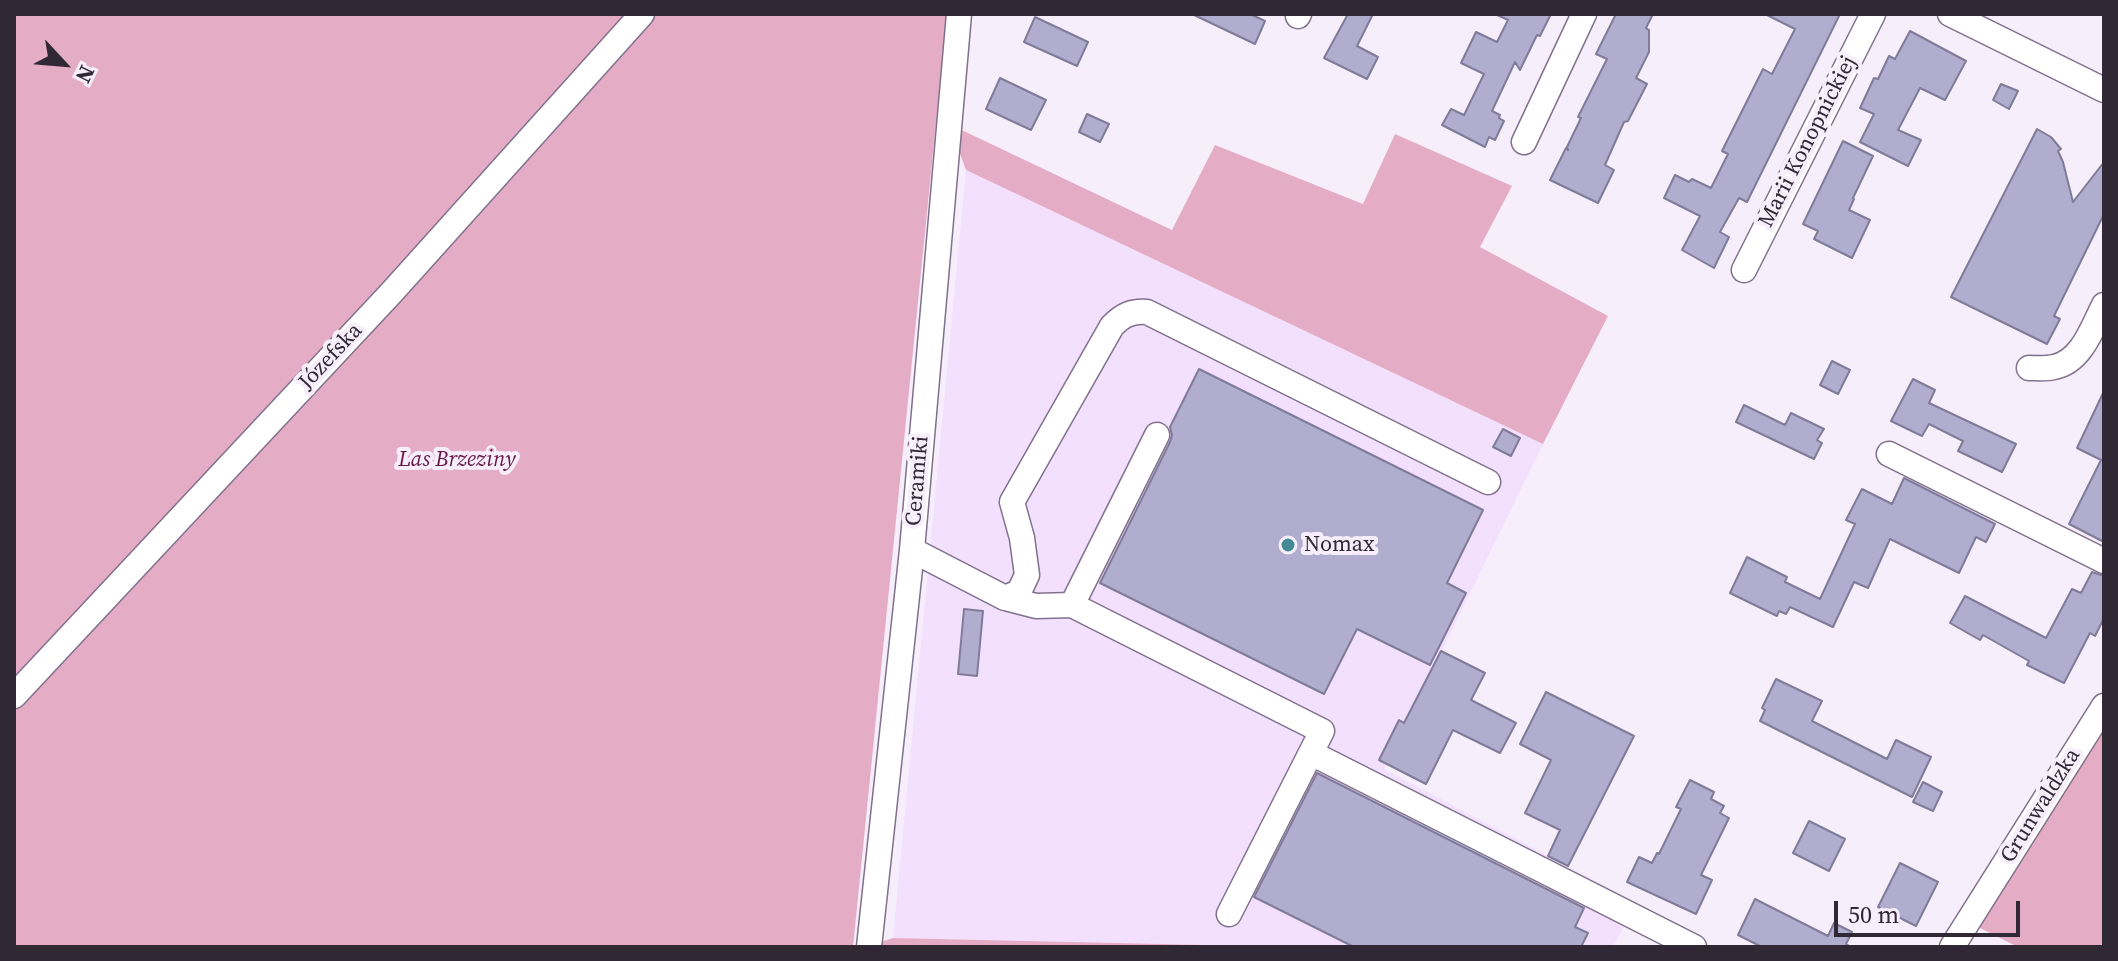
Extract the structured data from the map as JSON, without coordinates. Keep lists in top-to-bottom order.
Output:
{
  "streets": {
    "street": [
      "Marii Konopnickiej",
      "Józefska",
      "Ceramiki",
      "Grunwaldzka"
    ]
  },
  "parks": ["Las Brzeziny"],
  "places": ["Nomax"],
  "scale_bar": "50 m",
  "north": "bottom right"
}
